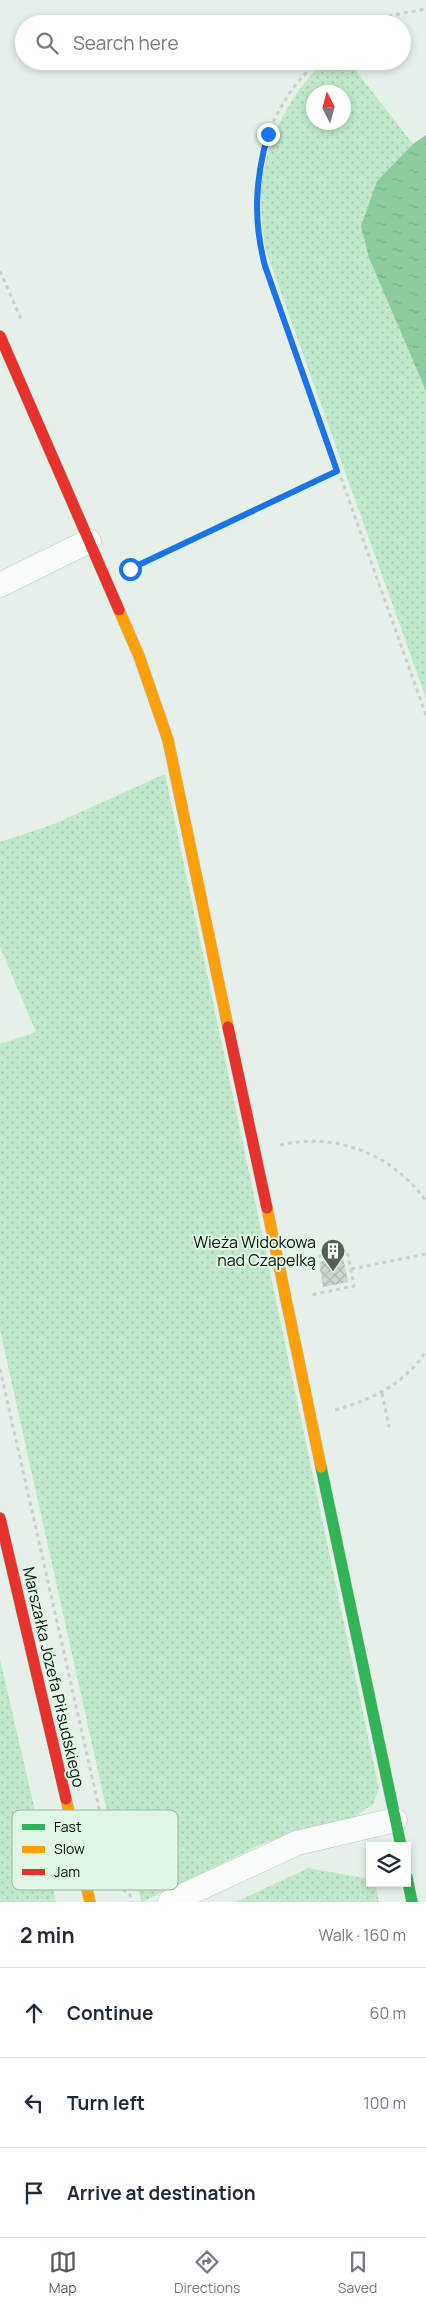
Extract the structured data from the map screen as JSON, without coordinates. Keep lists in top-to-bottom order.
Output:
{
  "streets": {
    "street": ["Marszałka Józefa Piłsudskiego"]
  },
  "places": {
    "building": ["Wieża Widokowa nad Czapelką"]
  },
  "legend": ["Fast", "Slow", "Jam"],
  "north": "top",
  "page": {
    "search": "Search here",
    "heading": ["2 min", "Walk · 160 m"],
    "list": [
      ["Continue", "60 m"],
      ["Turn left", "100 m"],
      "Arrive at destination"
    ],
    "nav": ["Map", "Directions", "Saved"]
  }
}
